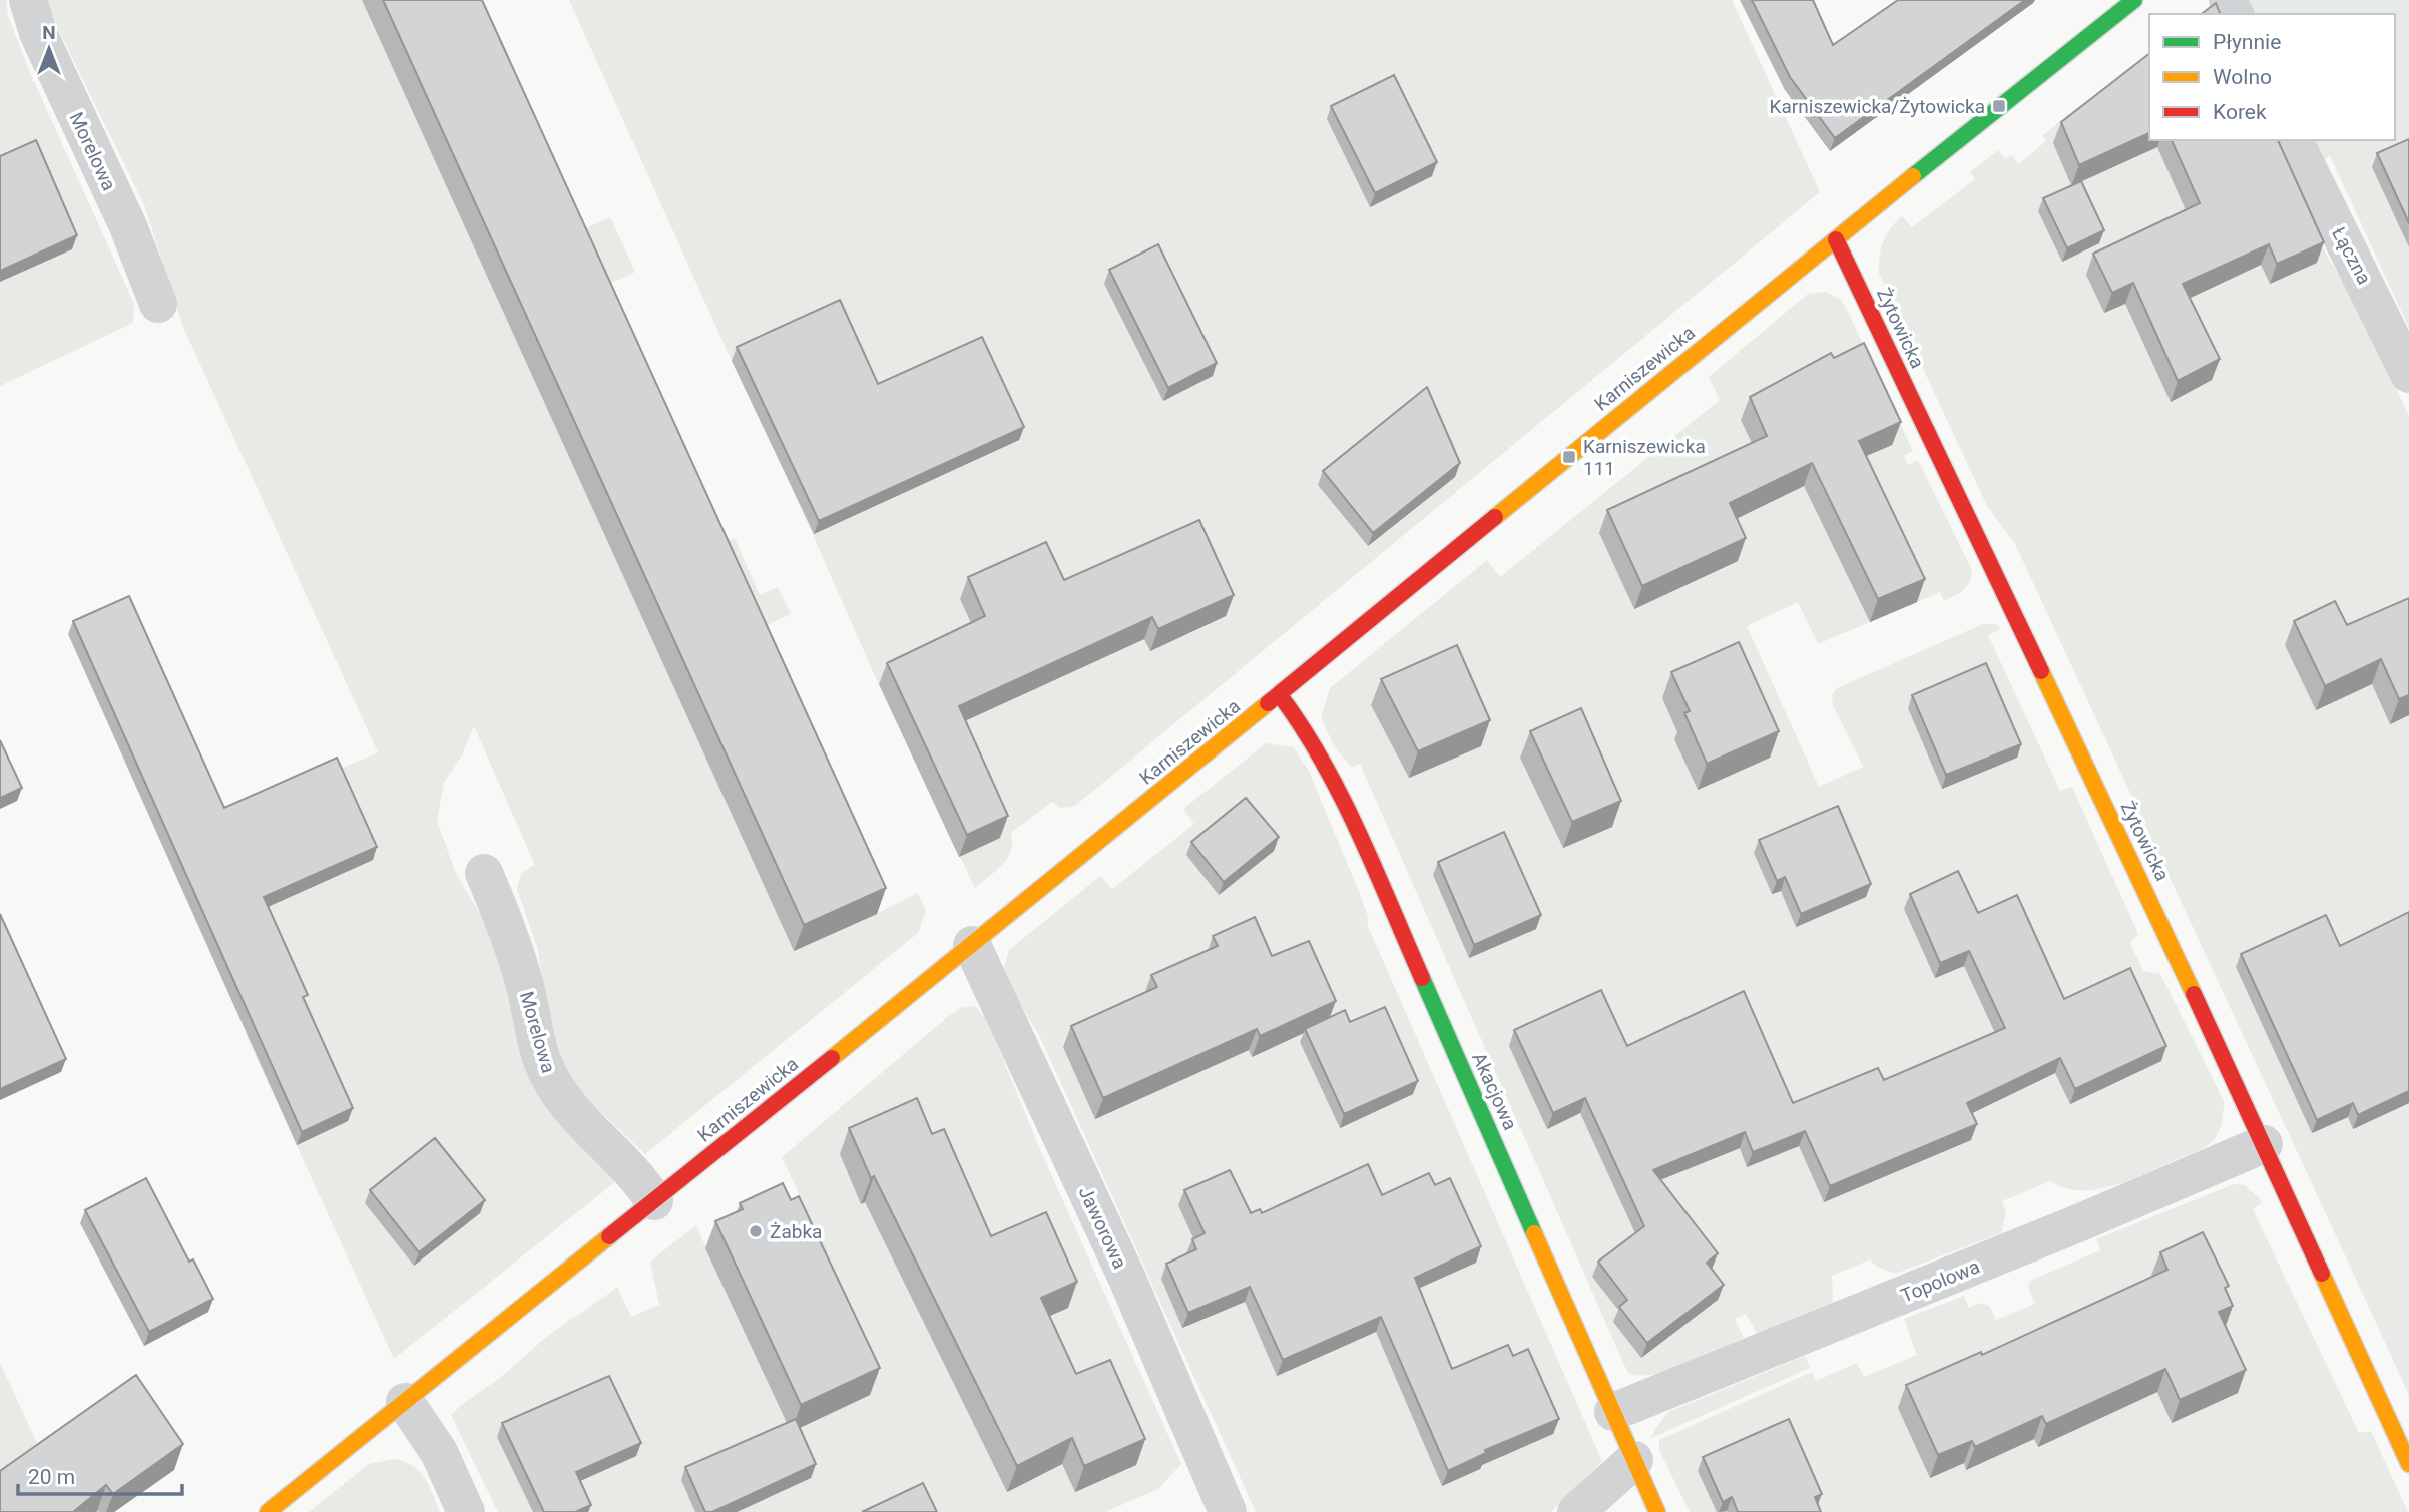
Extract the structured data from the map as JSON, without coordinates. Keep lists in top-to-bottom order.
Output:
{
  "streets": {
    "street": [
      "Morelowa",
      "Łączna",
      "Żytowicka",
      "Karniszewicka",
      "Akacjowa",
      "Jaworowa",
      "Topolowa"
    ]
  },
  "crossings": [
    ["Morelowa", "Karniszewicka"],
    ["Żytowicka", "Karniszewicka"],
    ["Żytowicka", "Topolowa"],
    ["Karniszewicka", "Akacjowa"],
    ["Karniszewicka", "Jaworowa"],
    ["Akacjowa", "Topolowa"]
  ],
  "places": {
    "transit": ["Karniszewicka/Żytowicka", "Karniszewicka 111"],
    "other": ["Żabka"]
  },
  "legend": ["Płynnie", "Wolno", "Korek"],
  "scale_bar": "20 m",
  "north": "top"
}
